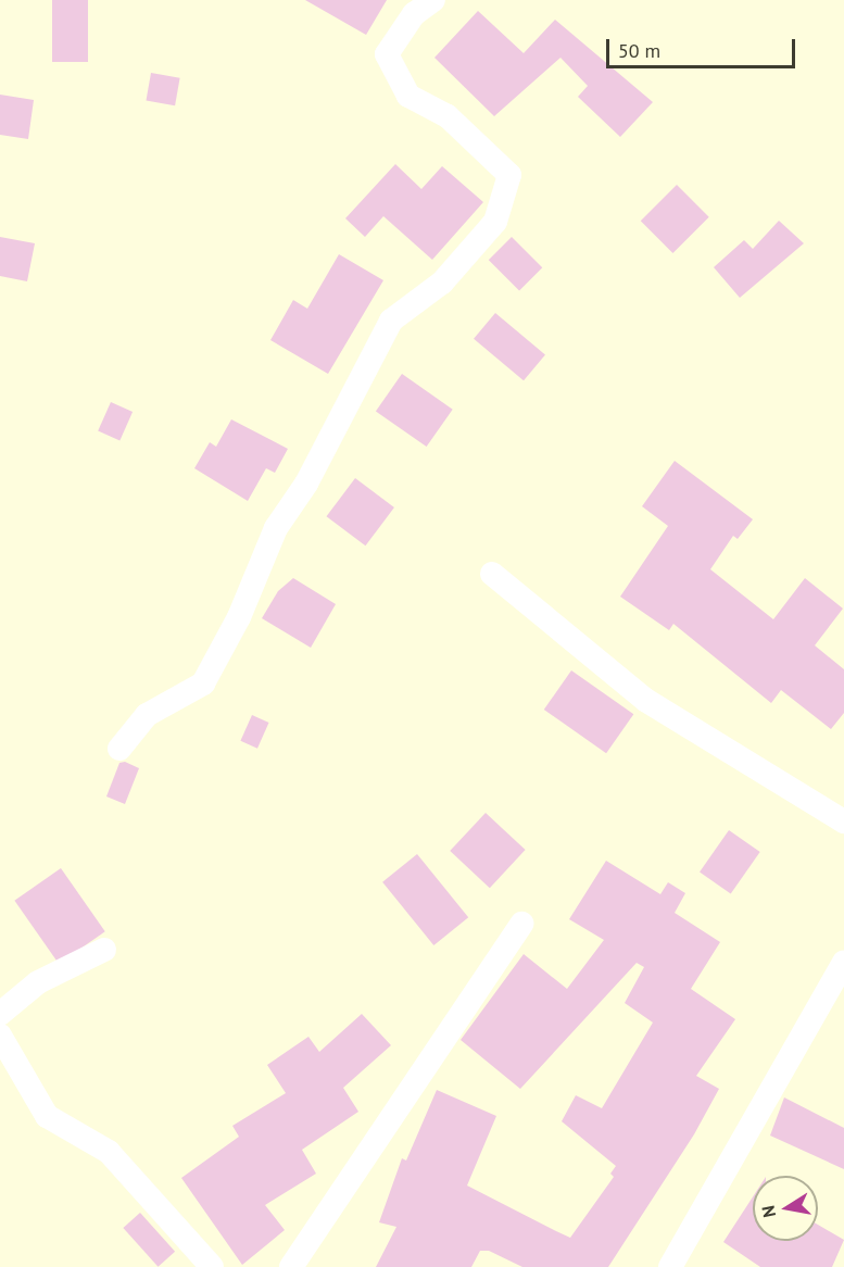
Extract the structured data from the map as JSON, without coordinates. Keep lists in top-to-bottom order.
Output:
{
  "scale_bar": "50 m",
  "north": "left"
}
